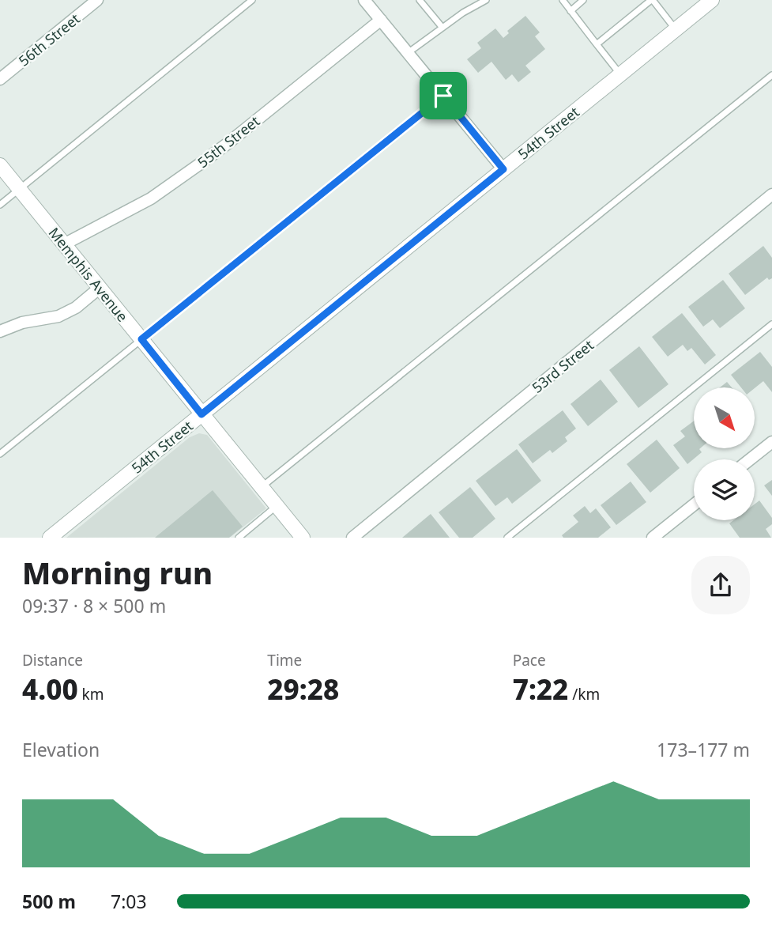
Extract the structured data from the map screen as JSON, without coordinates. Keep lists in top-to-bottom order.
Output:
{
  "streets": {
    "street": [
      "56th Street",
      "54th Street",
      "55th Street",
      "Memphis Avenue",
      "53rd Street"
    ]
  },
  "crossings": [
    ["54th Street", "Memphis Avenue"],
    ["55th Street", "Memphis Avenue"]
  ],
  "north": "bottom right",
  "page": {
    "heading": ["Morning run", "09:37 · 8 × 500 m"],
    "stats": [
      ["Distance", "4.00 km"],
      ["Time", "29:28"],
      ["Pace", "7:22 /km"]
    ],
    "chart": ["Elevation", "173–177 m"],
    "list": [
      {
        "name": "500 m",
        "note": "7:03"
      }
    ]
  }
}
